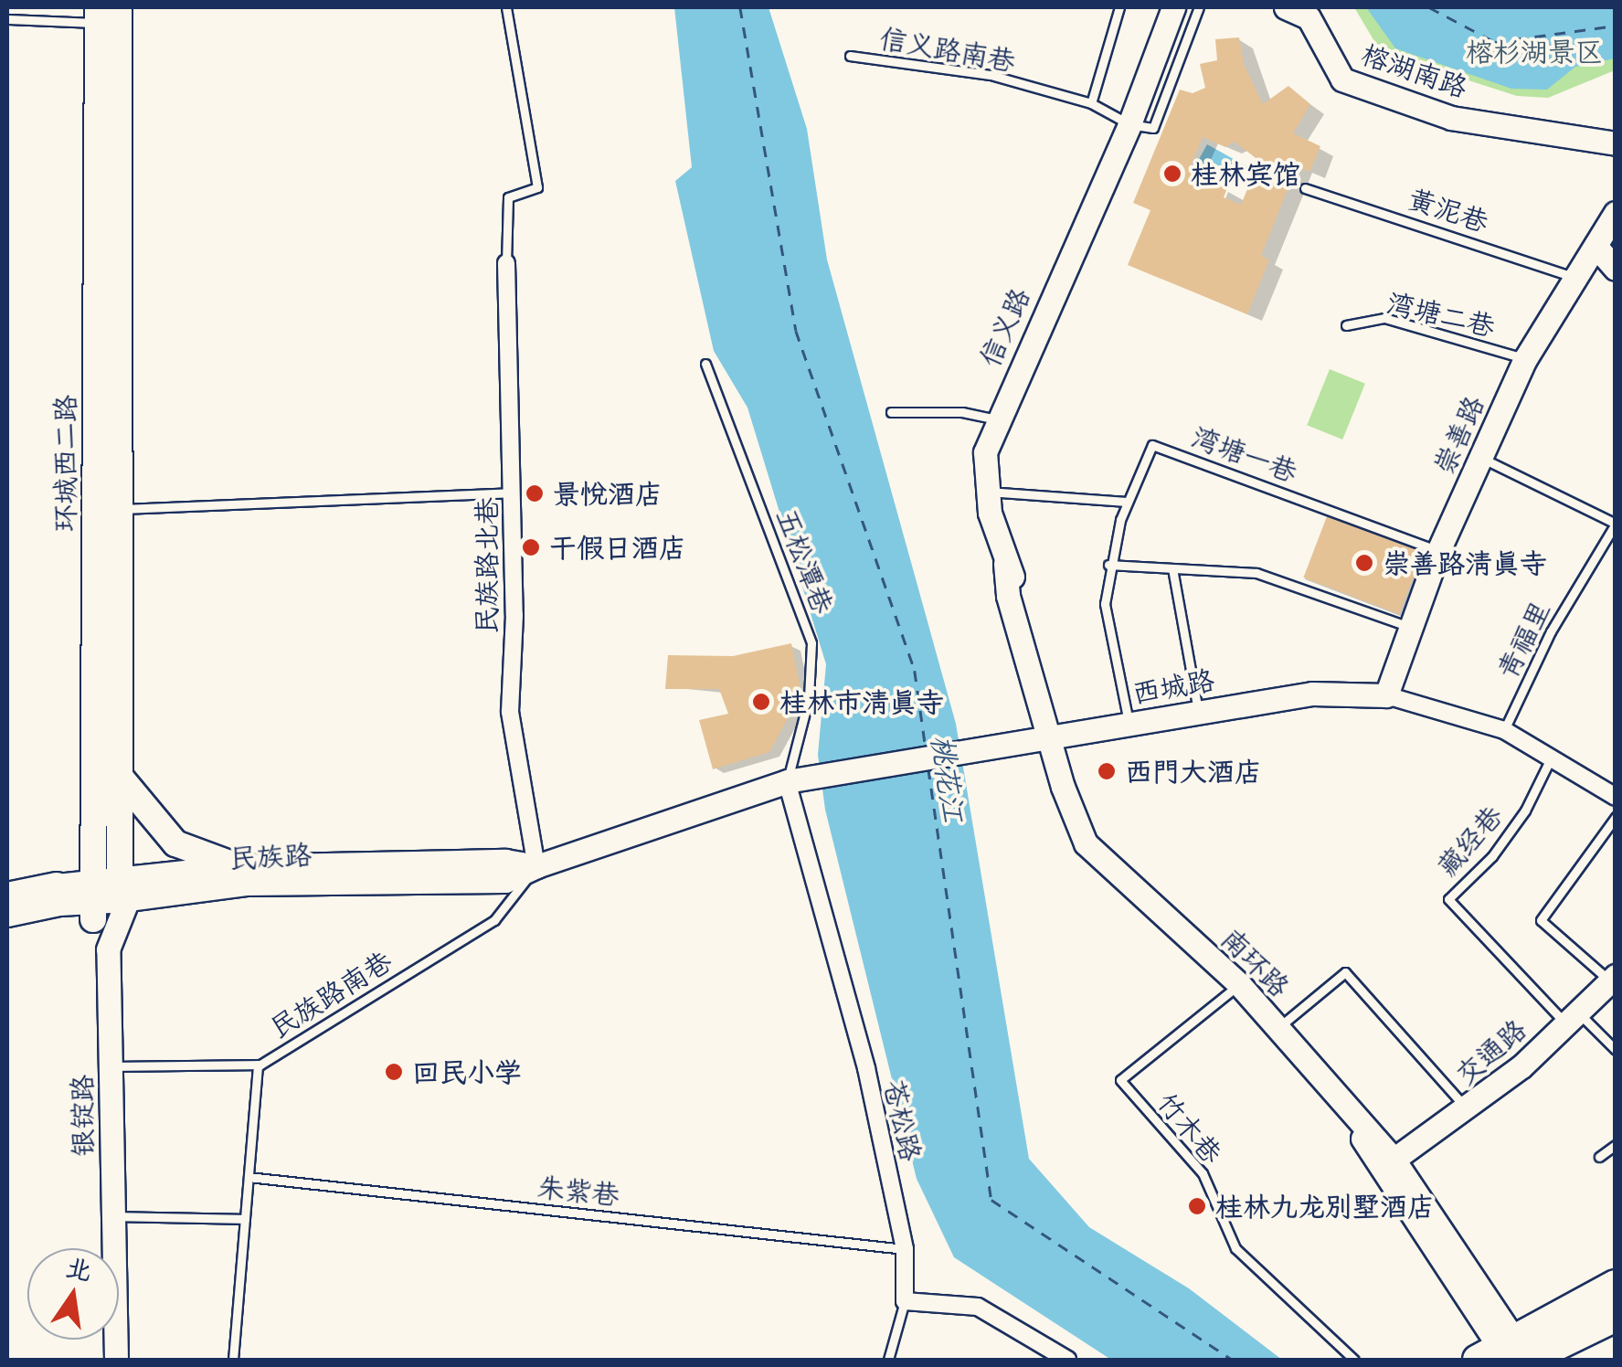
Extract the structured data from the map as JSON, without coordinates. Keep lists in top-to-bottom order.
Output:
{
  "streets": {
    "main road": [
      "榕湖南路",
      "信义路",
      "崇善路",
      "环城西二路",
      "西城路",
      "民族路",
      "南环路",
      "交通路",
      "银锭路"
    ],
    "street": ["民族路北巷", "苍松路"],
    "lane": [
      "信义路南巷",
      "黄泥巷",
      "湾塘二巷",
      "湾塘一巷",
      "五松潭巷",
      "青福里",
      "藏经巷",
      "民族路南巷",
      "竹木巷",
      "朱紫巷"
    ]
  },
  "crossings": [
    ["信义路南巷", "信义路"],
    ["黄泥巷", "崇善路"],
    ["湾塘二巷", "崇善路"],
    ["信义路", "西城路"],
    ["信义路", "南环路"],
    ["崇善路", "湾塘一巷"],
    ["崇善路", "西城路"],
    ["湾塘一巷", "西城路"],
    ["环城西二路", "民族路"],
    ["环城西二路", "银锭路"],
    ["五松潭巷", "西城路"],
    ["五松潭巷", "民族路"],
    ["五松潭巷", "苍松路"],
    ["民族路北巷", "民族路"],
    ["民族路北巷", "民族路南巷"],
    ["西城路", "民族路"],
    ["西城路", "南环路"],
    ["西城路", "苍松路"],
    ["藏经巷", "交通路"],
    ["民族路", "民族路南巷"],
    ["民族路", "银锭路"],
    ["民族路", "苍松路"],
    ["南环路", "交通路"],
    ["南环路", "竹木巷"],
    ["民族路南巷", "银锭路"],
    ["苍松路", "朱紫巷"]
  ],
  "water": ["桃花江"],
  "parks": ["榕杉湖景区"],
  "places": [
    "桂林宾馆",
    "景悅酒店",
    "干假日酒店",
    "崇善路清真寺",
    "桂林市清真寺",
    "西門大酒店",
    "回民小学",
    "桂林九龙别墅酒店"
  ],
  "north": "top"
}
